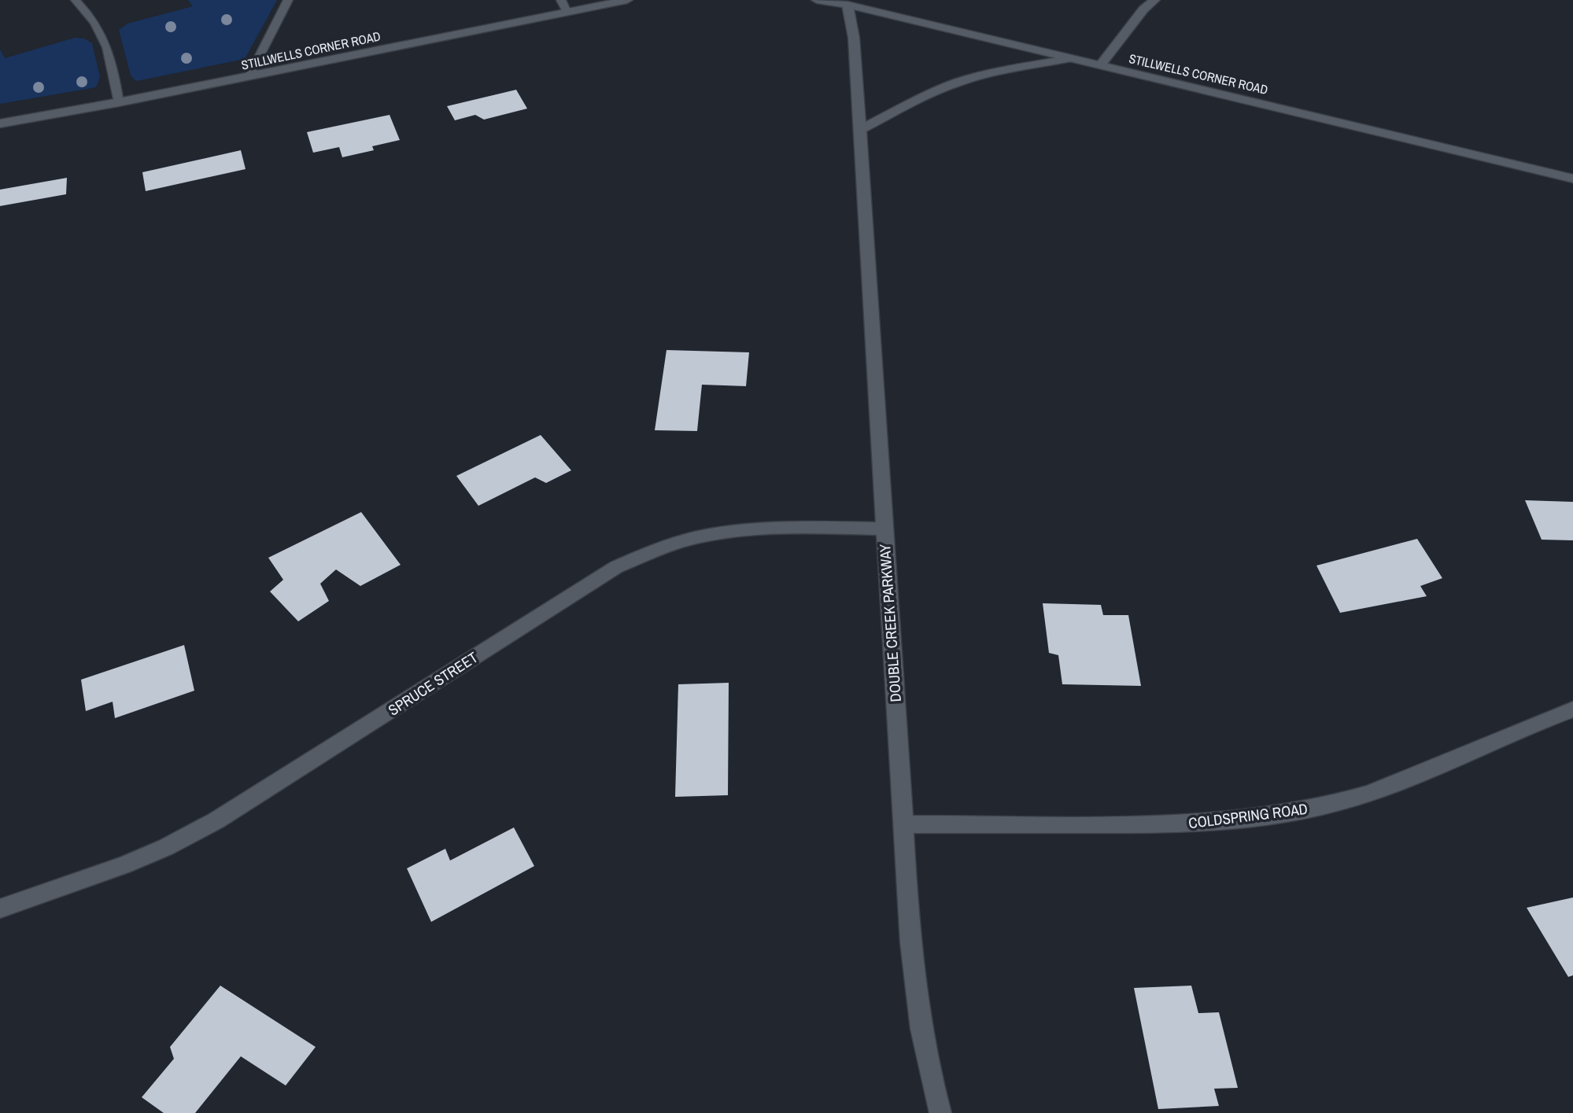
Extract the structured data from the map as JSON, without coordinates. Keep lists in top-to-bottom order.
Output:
{
  "streets": {
    "street": [
      "STILLWELLS CORNER ROAD",
      "DOUBLE CREEK PARKWAY",
      "SPRUCE STREET",
      "COLDSPRING ROAD"
    ]
  },
  "crossings": [
    ["STILLWELLS CORNER ROAD", "DOUBLE CREEK PARKWAY"],
    ["DOUBLE CREEK PARKWAY", "SPRUCE STREET"],
    ["DOUBLE CREEK PARKWAY", "COLDSPRING ROAD"]
  ]
}
